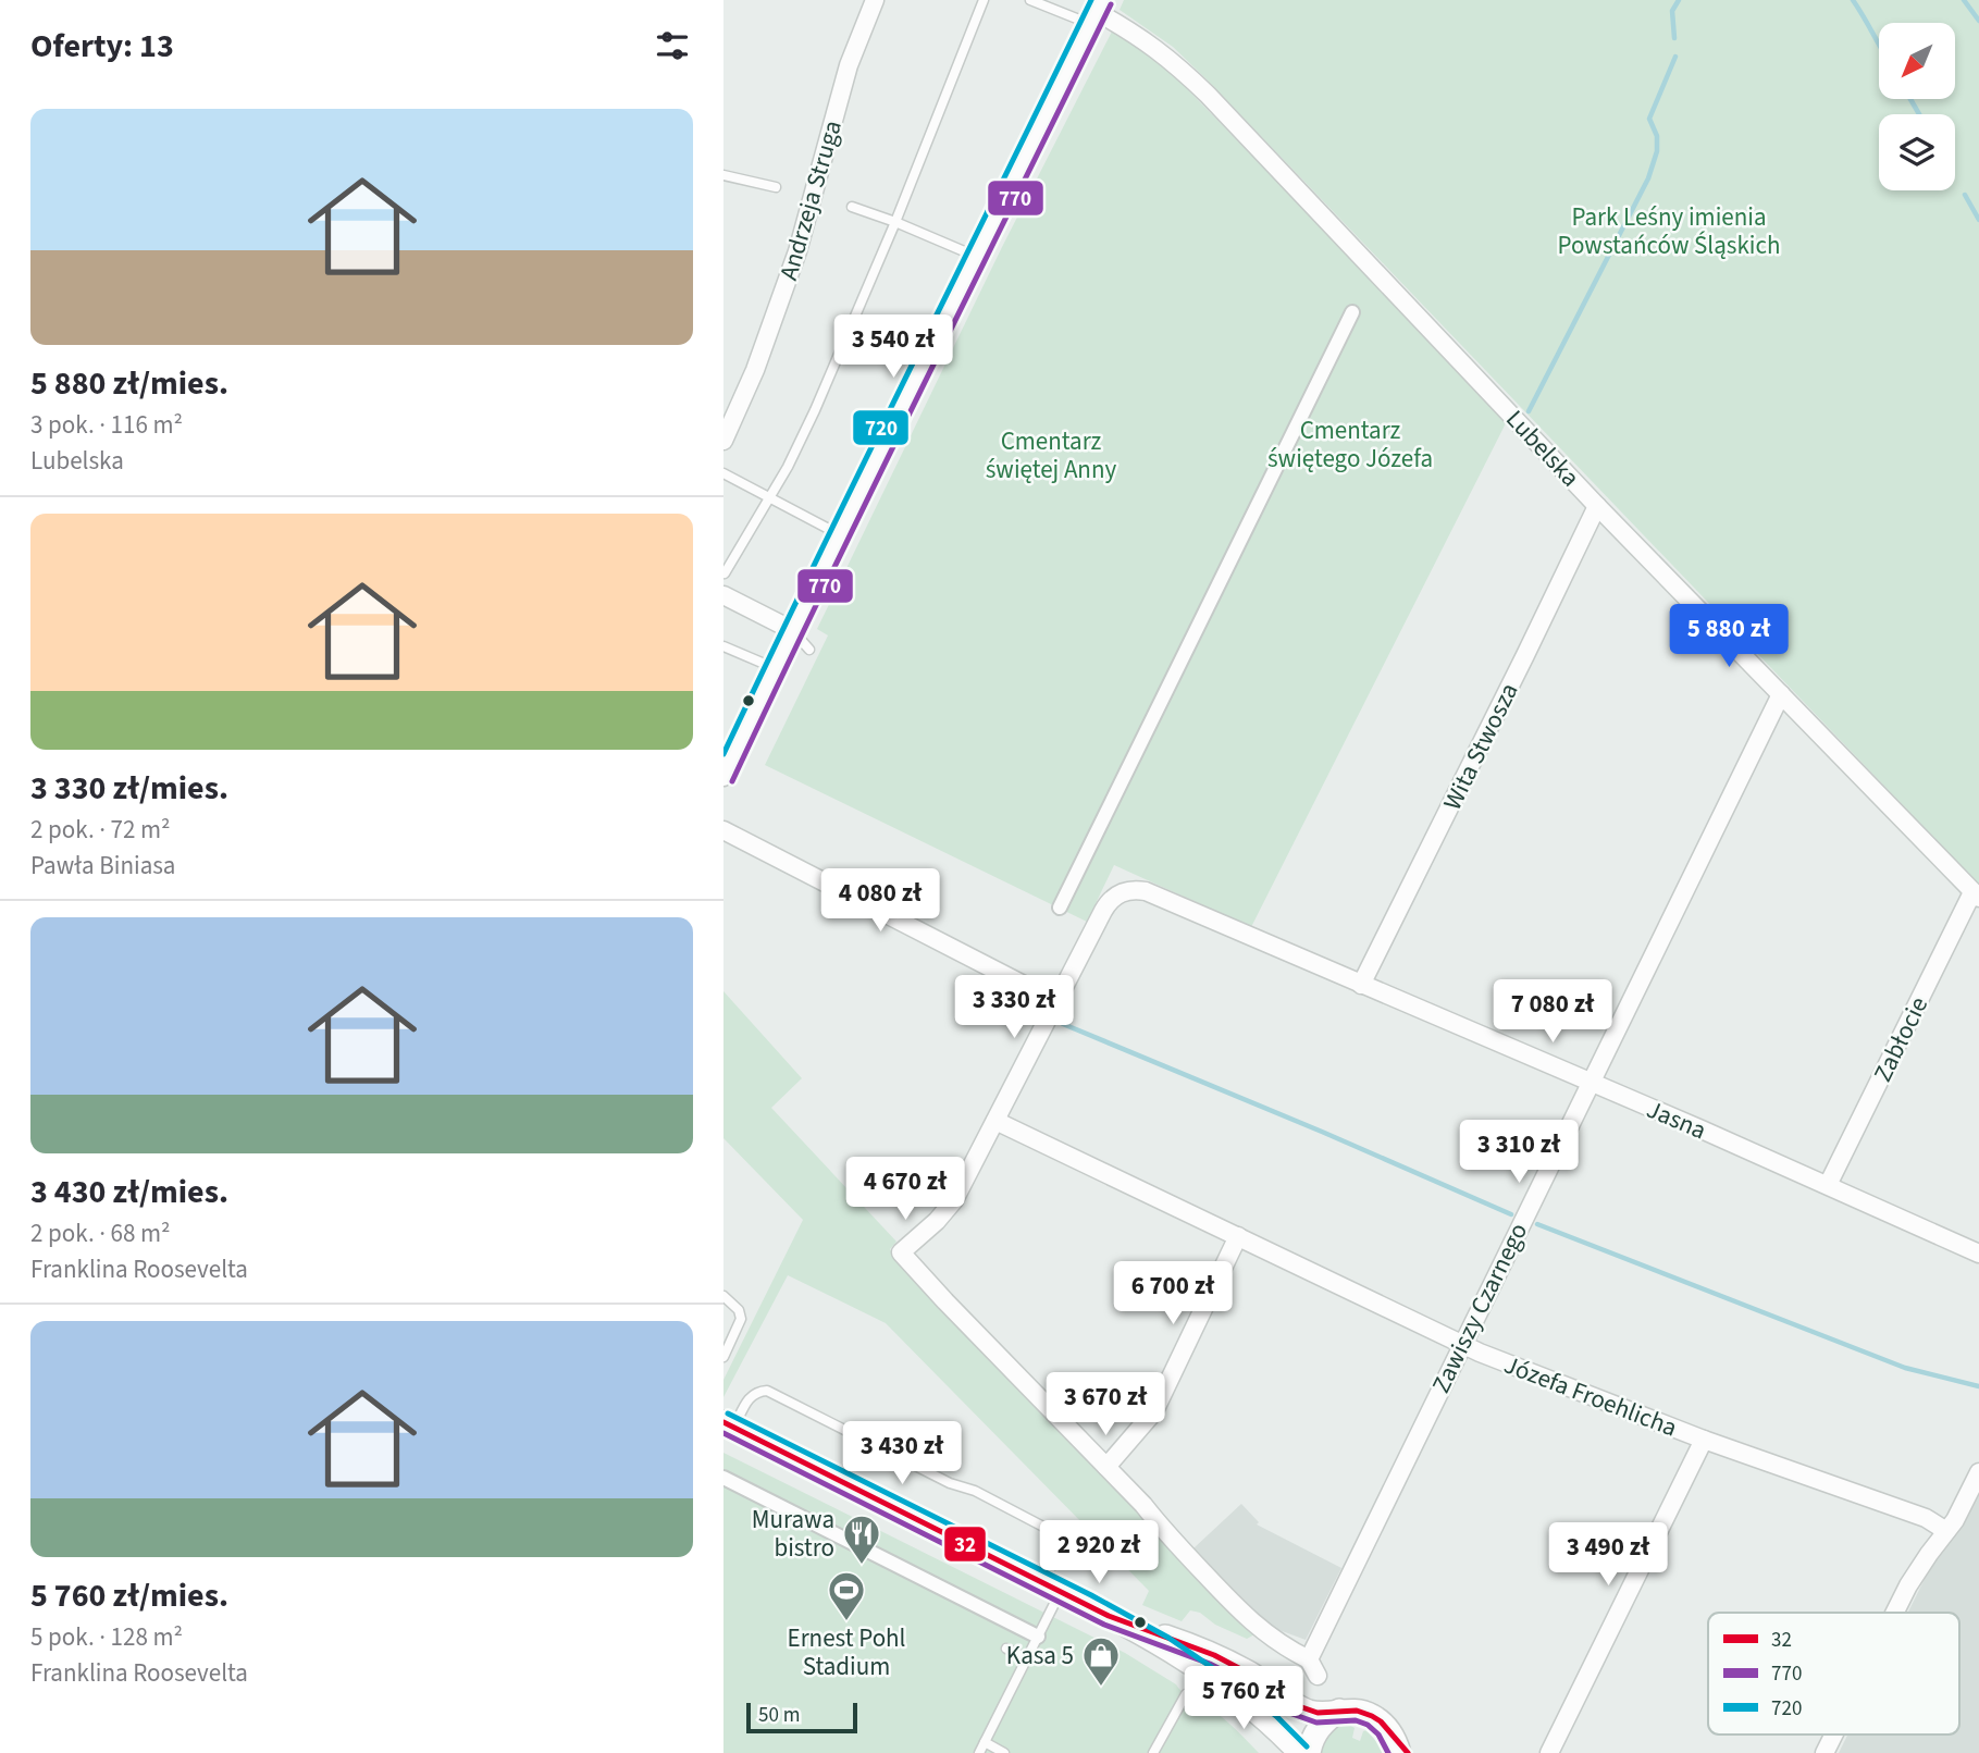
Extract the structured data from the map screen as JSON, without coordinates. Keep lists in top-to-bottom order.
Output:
{
  "streets": {
    "street": [
      "Andrzeja Struga",
      "Lubelska",
      "Wita Stwosza",
      "Zabłocie",
      "Jasna",
      "Zawiszy Czarnego",
      "Józefa Froehlicha"
    ]
  },
  "crossings": [
    ["Lubelska", "Wita Stwosza"],
    ["Lubelska", "Zabłocie"],
    ["Lubelska", "Zawiszy Czarnego"],
    ["Wita Stwosza", "Jasna"],
    ["Zabłocie", "Jasna"],
    ["Jasna", "Zawiszy Czarnego"],
    ["Zawiszy Czarnego", "Józefa Froehlicha"]
  ],
  "parks": ["Park Leśny imienia Powstańców Śląskich", "Cmentarz świętego Józefa", "Cmentarz świętej Anny"],
  "places": {
    "restaurant": ["Murawa bistro"],
    "sports": ["Ernest Pohl Stadium"],
    "shop": ["Kasa 5"]
  },
  "lines": ["transit line 720", "transit line 770", "transit line 32"],
  "legend": ["32", "770", "720"],
  "scale_bar": "50 m",
  "north": "bottom left",
  "page": {
    "heading": "Oferty: 13",
    "list": [
      {
        "name": "5 880 zł/mies.",
        "note": "3 pok. · 116 m² · Lubelska"
      },
      {
        "name": "3 330 zł/mies.",
        "note": "2 pok. · 72 m² · Pawła Biniasa"
      },
      {
        "name": "3 430 zł/mies.",
        "note": "2 pok. · 68 m² · Franklina Roosevelta"
      },
      {
        "name": "5 760 zł/mies.",
        "note": "5 pok. · 128 m² · Franklina Roosevelta"
      }
    ],
    "price": [
      "3 540 zł",
      "5 880 zł",
      "4 080 zł",
      "3 330 zł",
      "7 080 zł",
      "3 310 zł",
      "4 670 zł",
      "6 700 zł",
      "3 670 zł",
      "3 430 zł",
      "2 920 zł",
      "3 490 zł",
      "5 760 zł"
    ],
    "scale": "50 m"
  }
}
